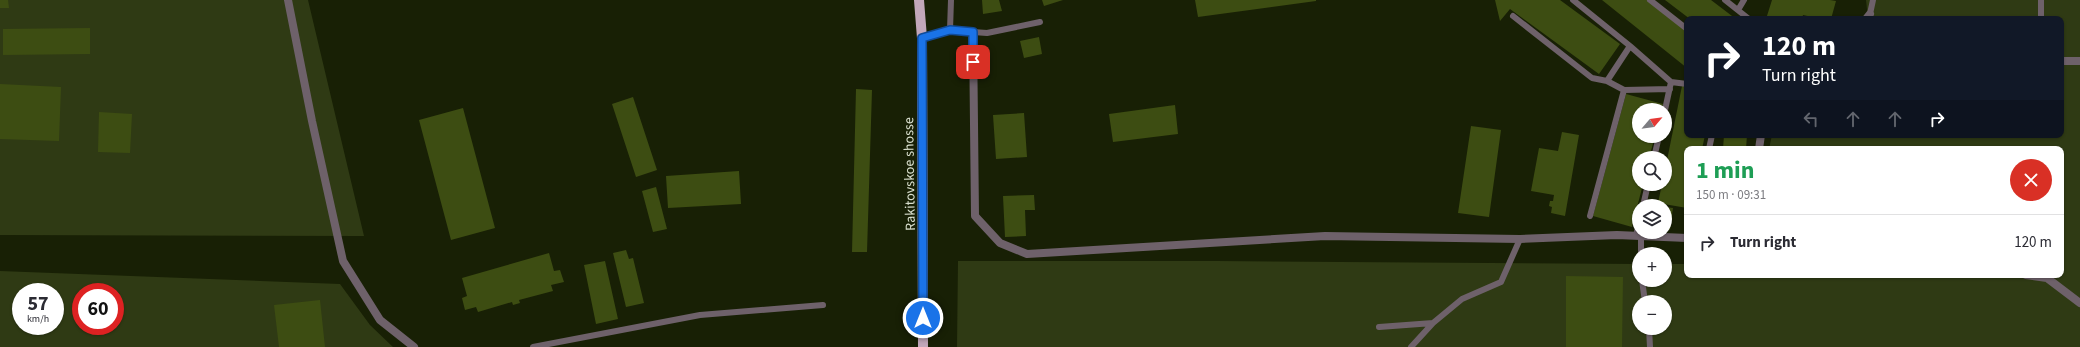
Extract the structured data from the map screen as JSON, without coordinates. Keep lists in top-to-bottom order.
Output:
{
  "streets": {
    "main road": ["Rakitovskoe shosse"]
  },
  "north": "top right",
  "page": {
    "turn": ["120 m", "Turn right"],
    "map_buttons": ["+", "−"],
    "heading": ["1 min", "150 m · 09:31"],
    "list": [
      {
        "name": "Turn right",
        "value": "120 m"
      }
    ],
    "speed": "57 km/h",
    "limit": "60"
  }
}
